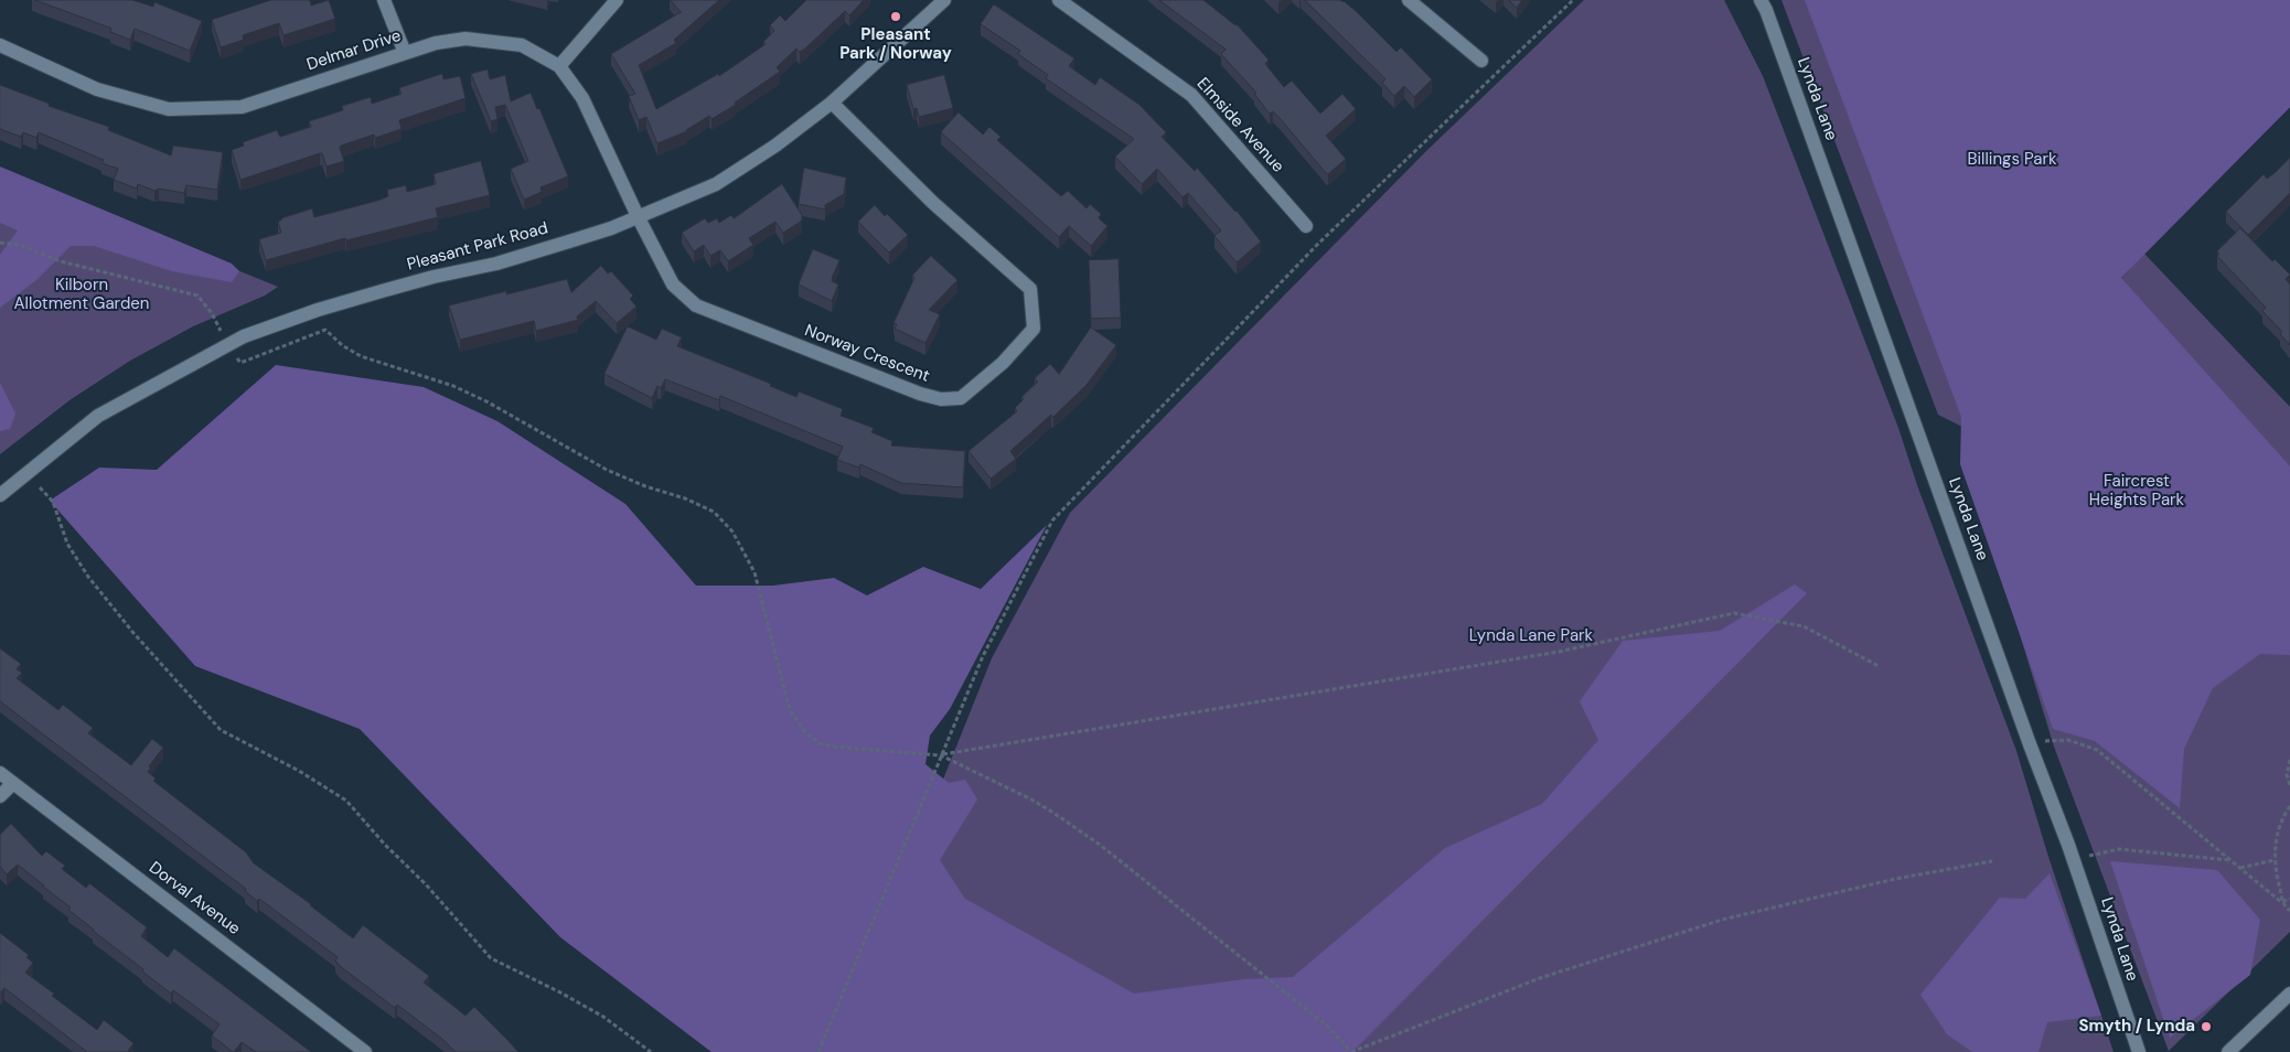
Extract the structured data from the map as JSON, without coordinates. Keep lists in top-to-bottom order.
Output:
{
  "streets": {
    "street": [
      "Delmar Drive",
      "Lynda Lane",
      "Elmside Avenue",
      "Pleasant Park Road",
      "Norway Crescent",
      "Dorval Avenue"
    ]
  },
  "crossings": [
    ["Delmar Drive", "Pleasant Park Road"],
    ["Delmar Drive", "Norway Crescent"],
    ["Pleasant Park Road", "Norway Crescent"]
  ],
  "parks": [
    "Billings Park",
    "Kilborn Allotment Garden",
    "Faircrest Heights Park",
    "Lynda Lane Park"
  ],
  "places": ["Pleasant Park / Norway", "Smyth / Lynda"]
}
